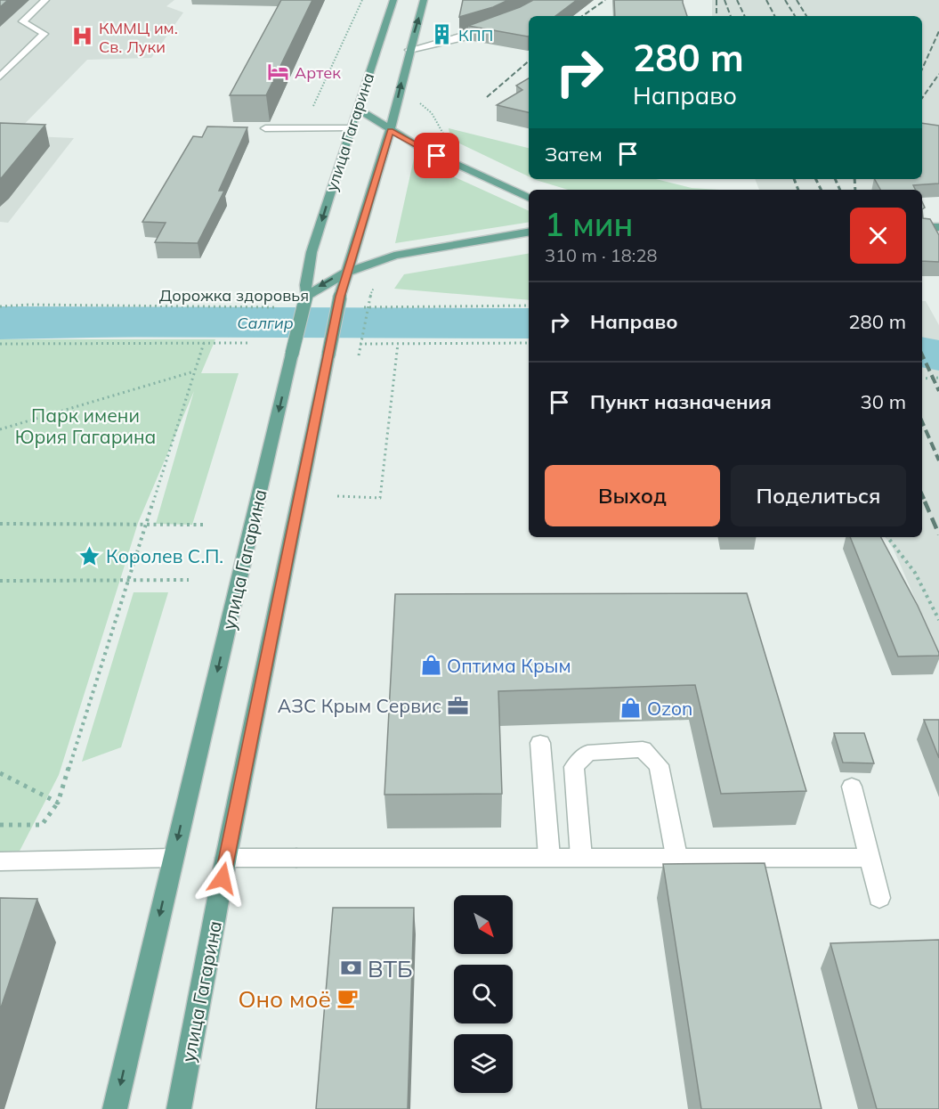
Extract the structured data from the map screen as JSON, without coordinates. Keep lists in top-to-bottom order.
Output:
{
  "streets": {
    "main road": ["улица Гагарина"],
    "path": ["Дорожка здоровья"]
  },
  "water": ["Салгир"],
  "parks": ["Парк имени Юрия Гагарина"],
  "places": {
    "building": ["КПП"],
    "hospital": ["КММЦ им. Св. Луки"],
    "hotel": ["Артек"],
    "place": ["Королев С.П."],
    "shop": ["Оптима Крым", "Ozon"],
    "office": ["АЗС Крым Сервис"],
    "bank": ["ВТБ"],
    "cafe": ["Оно моё"]
  },
  "north": "bottom right",
  "page": {
    "turn": ["280 m", "Направо"],
    "then": "Затем",
    "heading": ["1 мин", "310 m · 18:28"],
    "list": [
      {
        "name": "Направо",
        "value": "280 m"
      },
      {
        "name": "Пункт назначения",
        "value": "30 m"
      }
    ],
    "buttons": ["Выход", "Поделиться"]
  }
}
